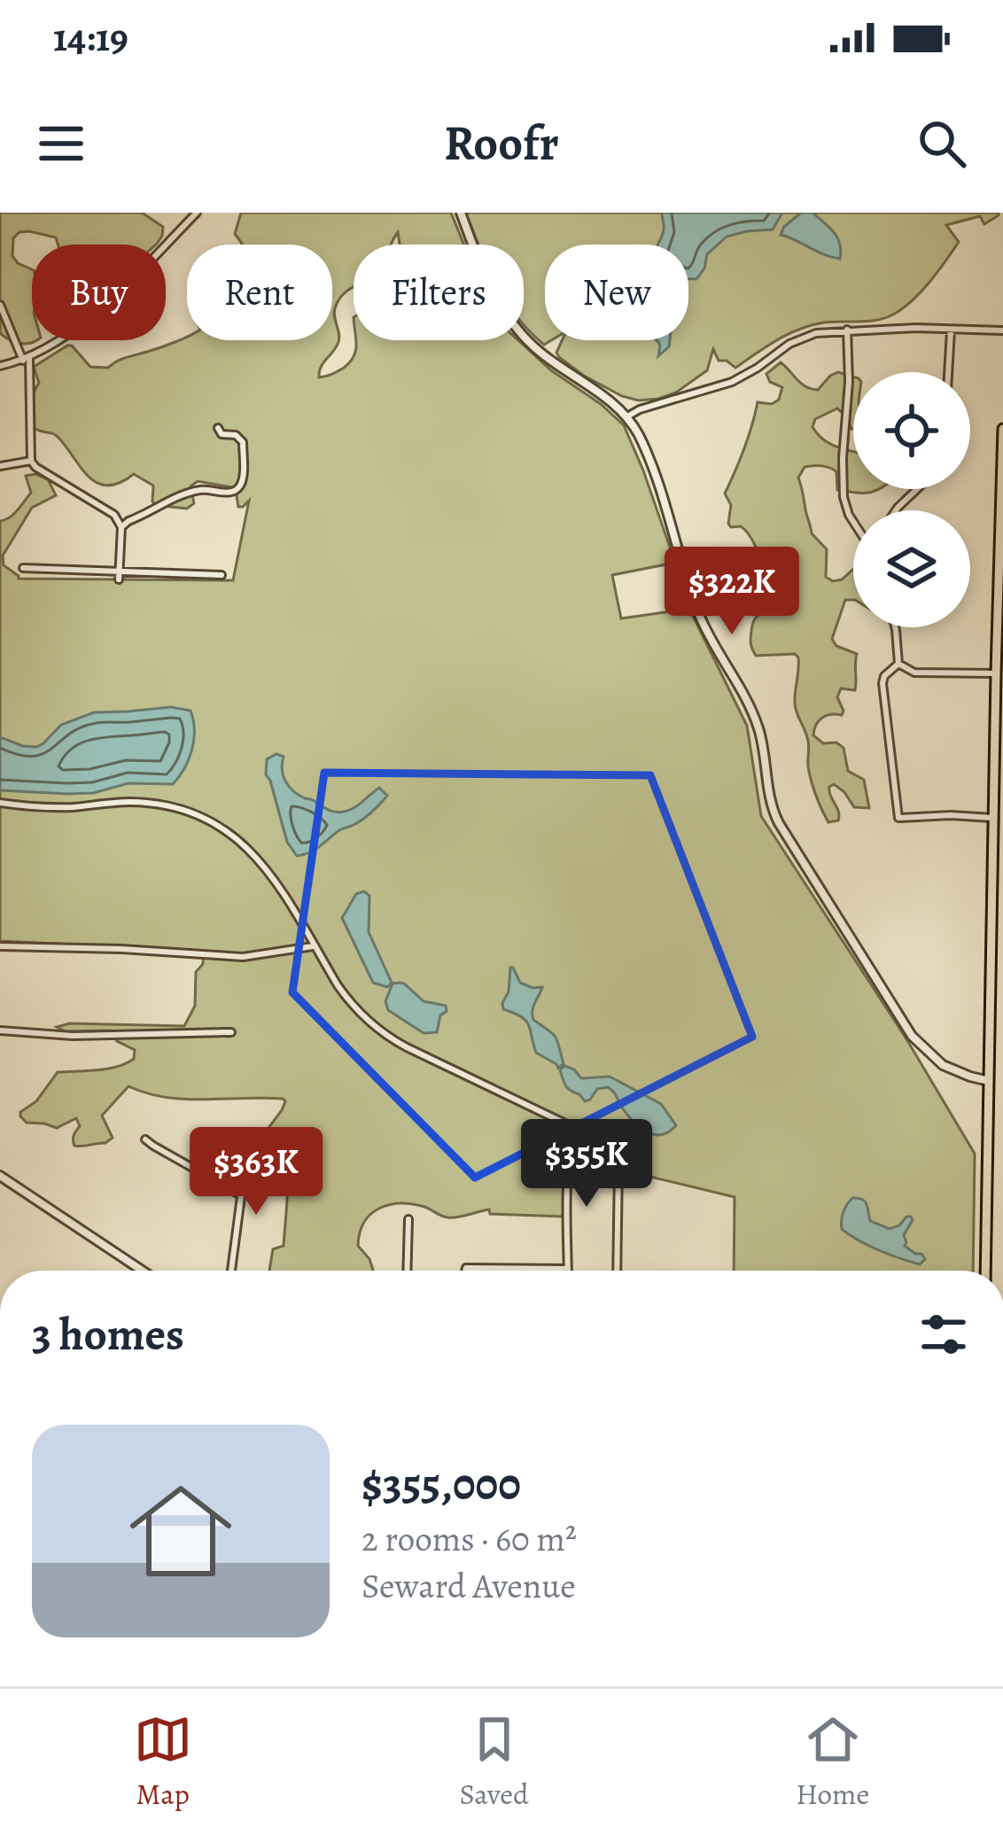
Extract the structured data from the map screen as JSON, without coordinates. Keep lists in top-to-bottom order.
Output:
{
  "page": {
    "status": "14:19",
    "header": "Roofr",
    "chip": [
      "Buy",
      "Rent",
      "Filters",
      "New"
    ],
    "price": ["$322K", "$355K", "$363K"],
    "heading": "3 homes",
    "list": [
      {
        "name": "$355,000",
        "note": "2 rooms · 60 m² · Seward Avenue"
      }
    ],
    "tabs": ["Map", "Saved", "Home"]
  }
}
